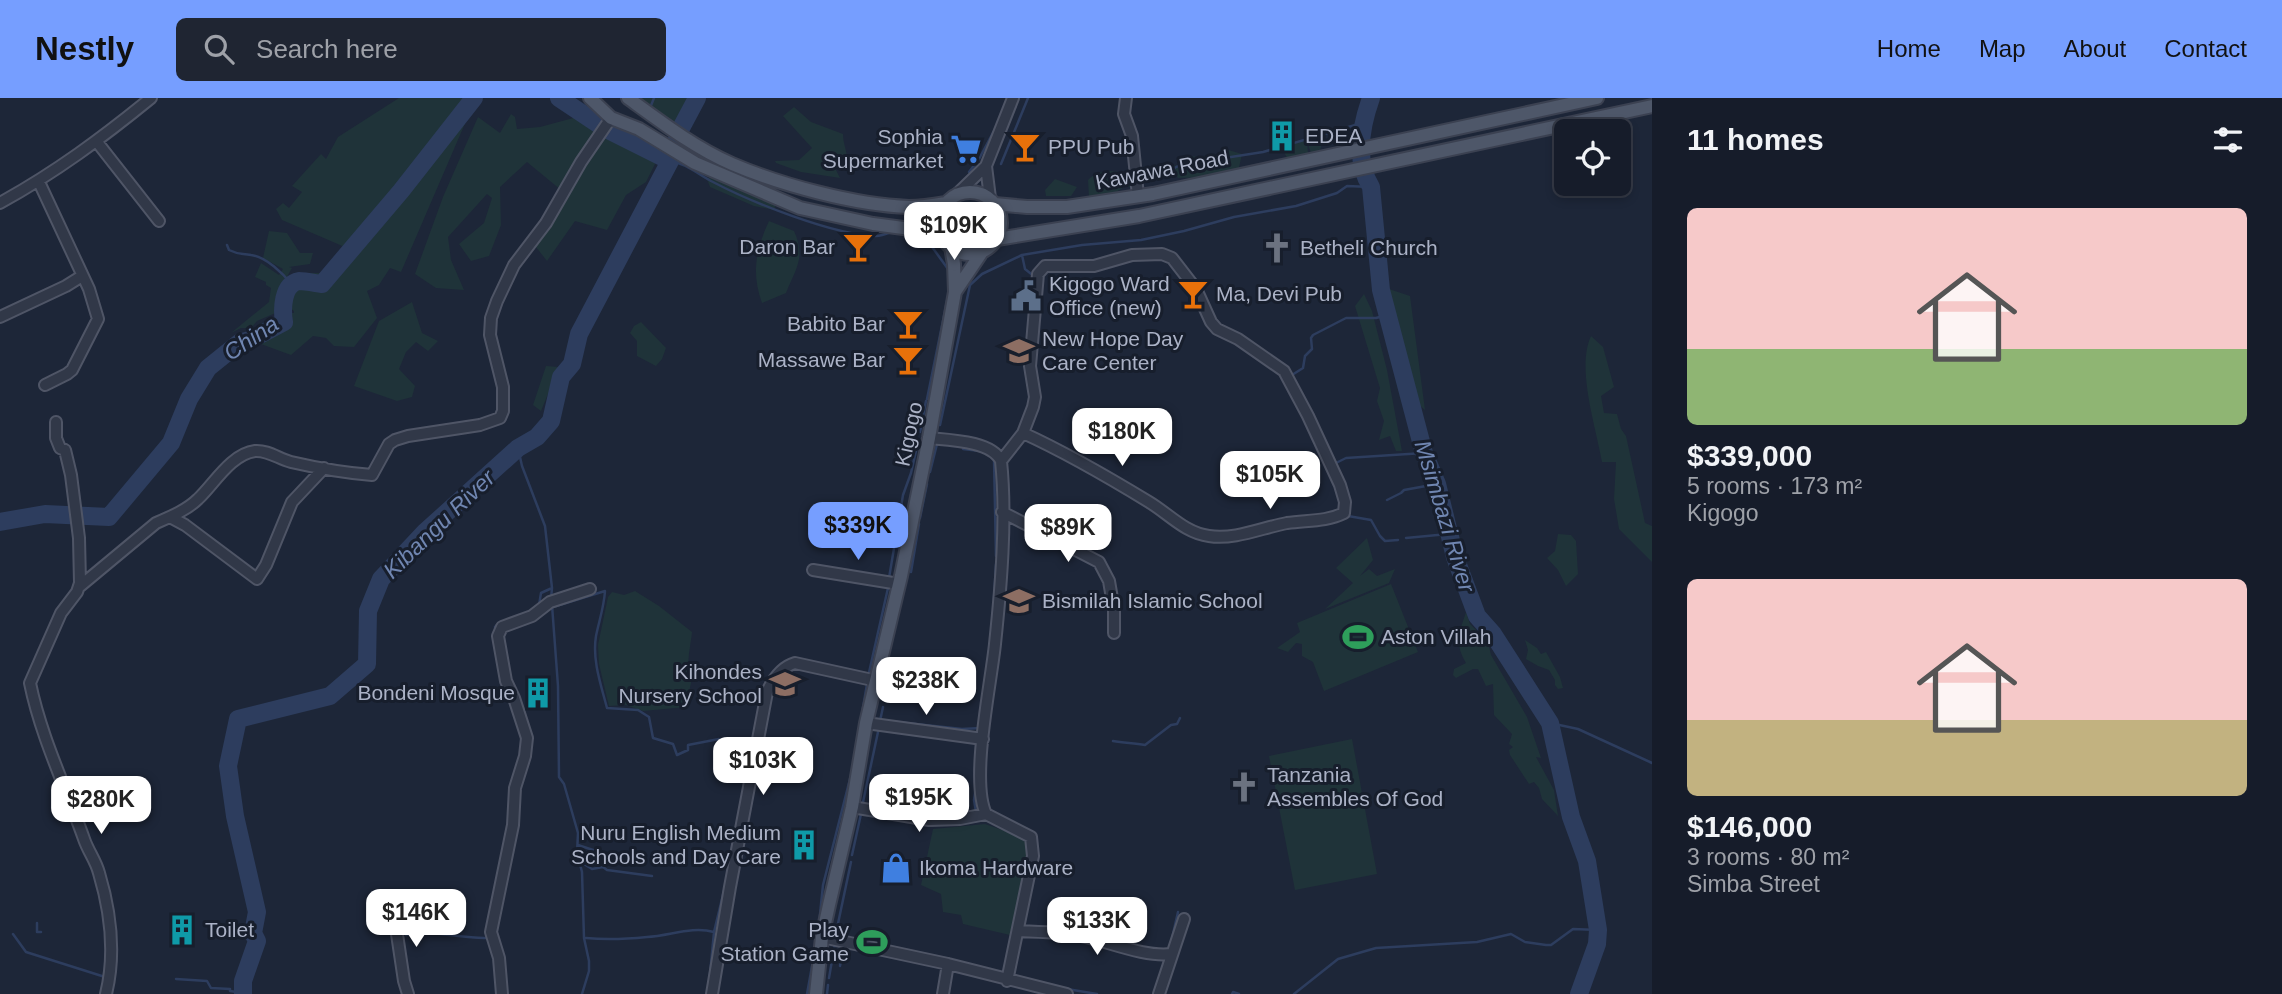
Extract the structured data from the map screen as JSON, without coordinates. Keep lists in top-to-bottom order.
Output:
{
  "streets": {
    "main road": ["Kawawa Road", "Kigogo"]
  },
  "water": ["China", "Msimbazi River", "Kibangu River"],
  "places": {
    "building": [
      "EDEA",
      "Bondeni Mosque",
      "Nuru English Medium Schools and Day Care",
      "Toilet"
    ],
    "bar": [
      "PPU Pub",
      "Daron Bar",
      "Ma, Devi Pub",
      "Babito Bar",
      "Massawe Bar"
    ],
    "supermarket": ["Sophia Supermarket"],
    "church": ["Betheli Church", "Tanzania Assembles Of God"],
    "public building": ["Kigogo Ward Office (new)"],
    "school or university": ["New Hope Day Care Center", "Bismilah Islamic School", "Kihondes Nursery School"],
    "sports": ["Aston Villah", "Play Station Game"],
    "shop": ["Ikoma Hardware"]
  },
  "page": {
    "header": "Nestly",
    "search": "Search here",
    "nav": [
      "Home",
      "Map",
      "About",
      "Contact"
    ],
    "heading": "11 homes",
    "list": [
      {
        "name": "$339,000",
        "note": "5 rooms · 173 m² · Kigogo"
      },
      {
        "name": "$146,000",
        "note": "3 rooms · 80 m² · Simba Street"
      }
    ],
    "price": [
      "$109K",
      "$180K",
      "$105K",
      "$339K",
      "$89K",
      "$238K",
      "$103K",
      "$195K",
      "$280K",
      "$146K",
      "$133K"
    ]
  }
}
